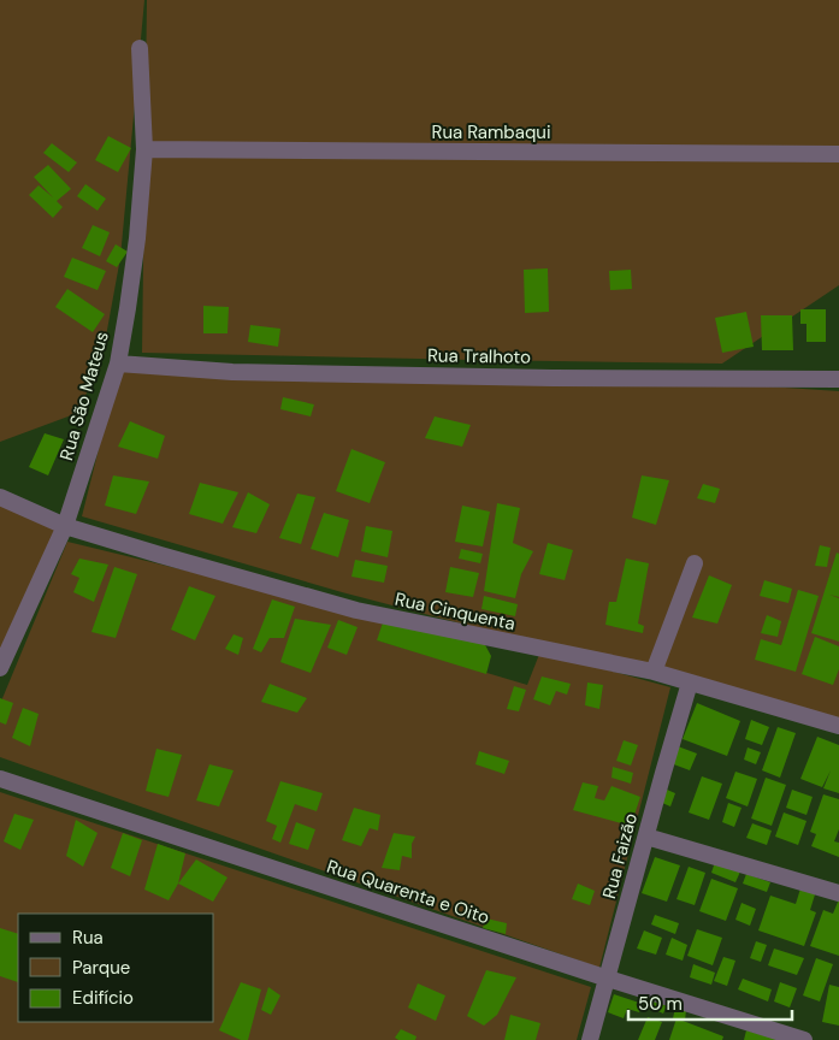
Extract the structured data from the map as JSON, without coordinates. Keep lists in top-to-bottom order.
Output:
{
  "streets": {
    "street": [
      "Rua Rambaqui",
      "Rua Tralhoto",
      "Rua São Mateus",
      "Rua Cinquenta",
      "Rua Faizão",
      "Rua Quarenta e Oito"
    ]
  },
  "crossings": [
    ["Rua Rambaqui", "Rua São Mateus"],
    ["Rua Tralhoto", "Rua São Mateus"],
    ["Rua São Mateus", "Rua Cinquenta"],
    ["Rua Cinquenta", "Rua Faizão"],
    ["Rua Faizão", "Rua Quarenta e Oito"]
  ],
  "legend": ["Rua", "Parque", "Edifício"],
  "scale_bar": "50 m"
}
